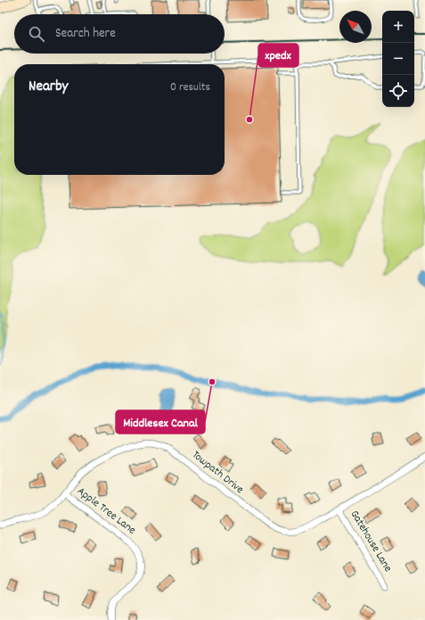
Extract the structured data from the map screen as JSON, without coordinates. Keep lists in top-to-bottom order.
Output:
{
  "streets": {
    "street": ["Towpath Drive", "Apple Tree Lane", "Gatehouse Lane"]
  },
  "crossings": [
    ["Towpath Drive", "Apple Tree Lane"],
    ["Towpath Drive", "Gatehouse Lane"]
  ],
  "places": ["xpedx", "Middlesex Canal"],
  "north": "top left",
  "page": {
    "map_buttons": ["+", "−"],
    "search": "Search here",
    "heading": ["Nearby", "0 results"]
  }
}
